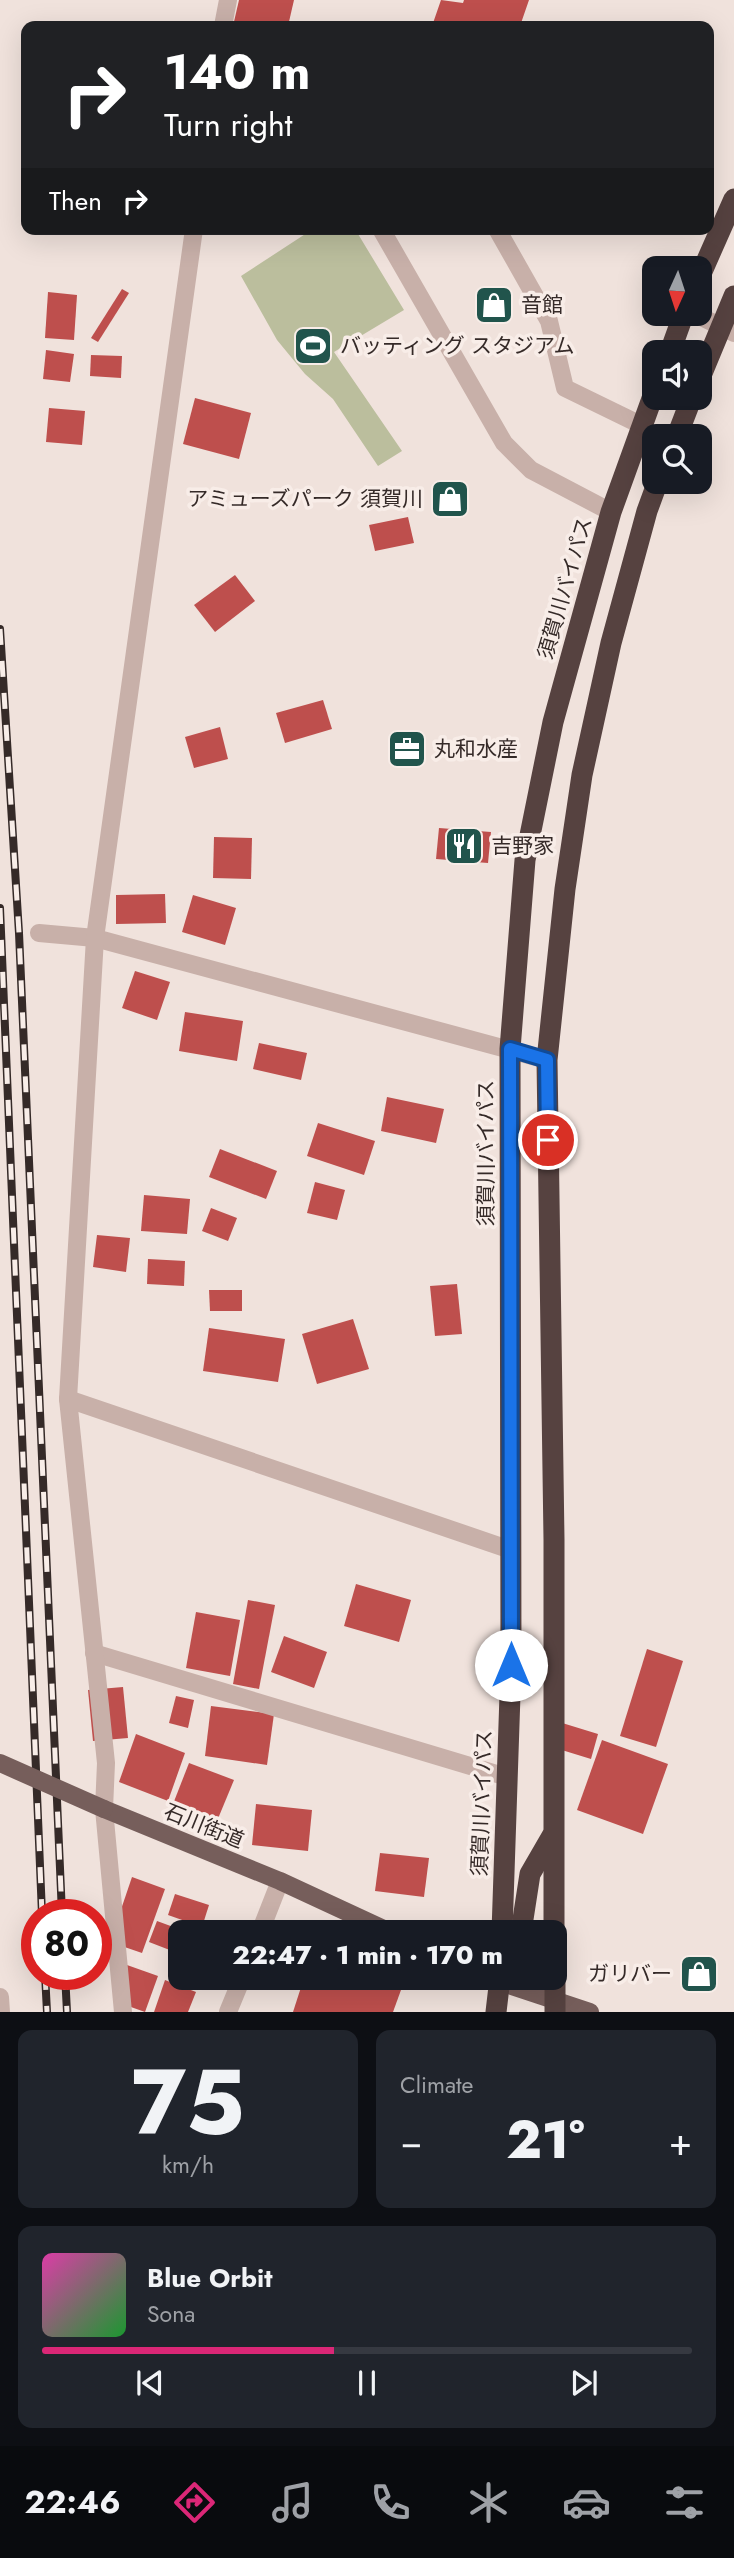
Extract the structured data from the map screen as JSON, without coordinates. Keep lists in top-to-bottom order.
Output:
{
  "streets": {
    "highway": ["須賀川バイパス"],
    "main road": ["石川街道"]
  },
  "places": {
    "shop": ["音館", "アミューズパーク 須賀川", "ガリバー"],
    "sports": ["バッティング スタジアム"],
    "office": ["丸和水産"],
    "restaurant": ["吉野家"]
  },
  "north": "bottom",
  "page": {
    "turn": ["140 m", "Turn right"],
    "then": "Then",
    "limit": "80",
    "trip": "22:47 · 1 min · 170 m",
    "tile": [
      ["75", "km/h"],
      "Climate"
    ],
    "heat": ["−", "21°", "+"],
    "song": ["Blue Orbit", "Sona"],
    "tabs": "22:46"
  }
}
